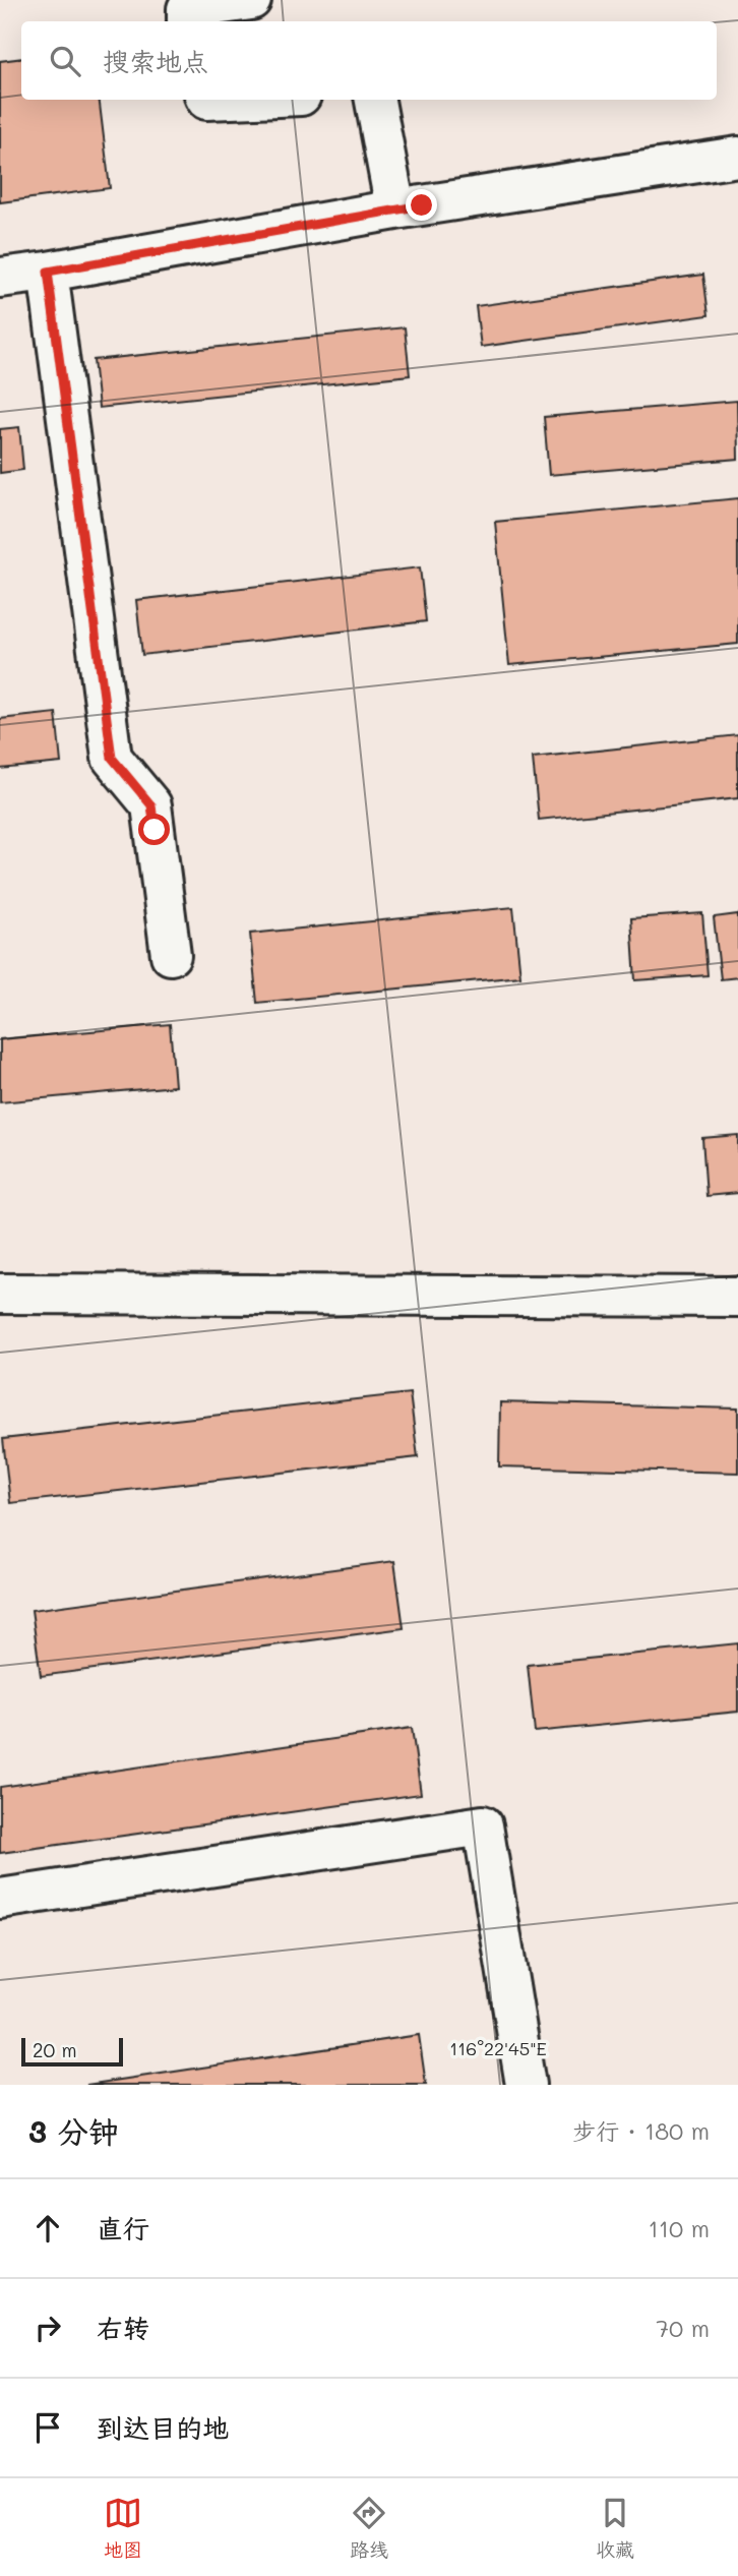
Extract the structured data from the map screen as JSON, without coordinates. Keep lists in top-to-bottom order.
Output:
{
  "scale_bar": "20 m",
  "page": {
    "search": "搜索地点",
    "scale": "20 m",
    "heading": ["3 分钟", "步行 · 180 m"],
    "list": [
      ["直行", "110 m"],
      ["右转", "70 m"],
      "到达目的地"
    ],
    "nav": ["地图", "路线", "收藏"]
  },
  "coordinates": ["116°22'45\"E"]
}
